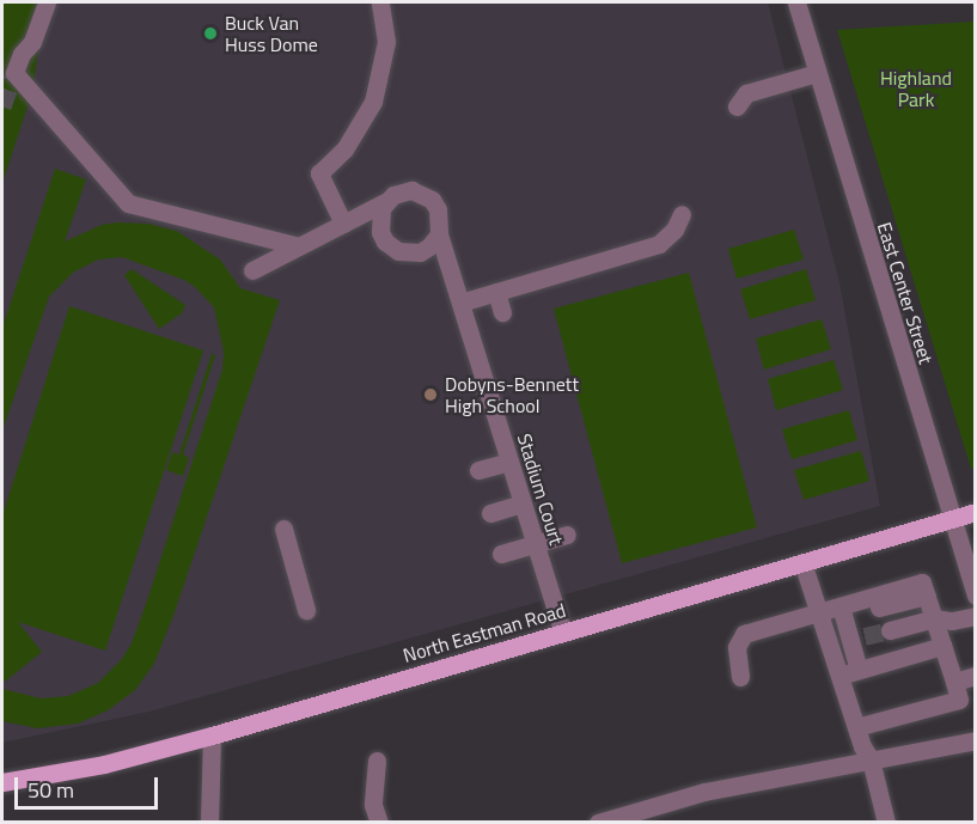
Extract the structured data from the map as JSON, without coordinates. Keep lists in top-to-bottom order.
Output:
{
  "streets": {
    "main road": ["North Eastman Road"],
    "street": ["East Center Street", "Stadium Court"]
  },
  "crossings": [
    ["East Center Street", "North Eastman Road"],
    ["Stadium Court", "North Eastman Road"]
  ],
  "parks": ["Highland Park"],
  "places": ["Buck Van Huss Dome", "Dobyns-Bennett High School"],
  "scale_bar": "50 m"
}
